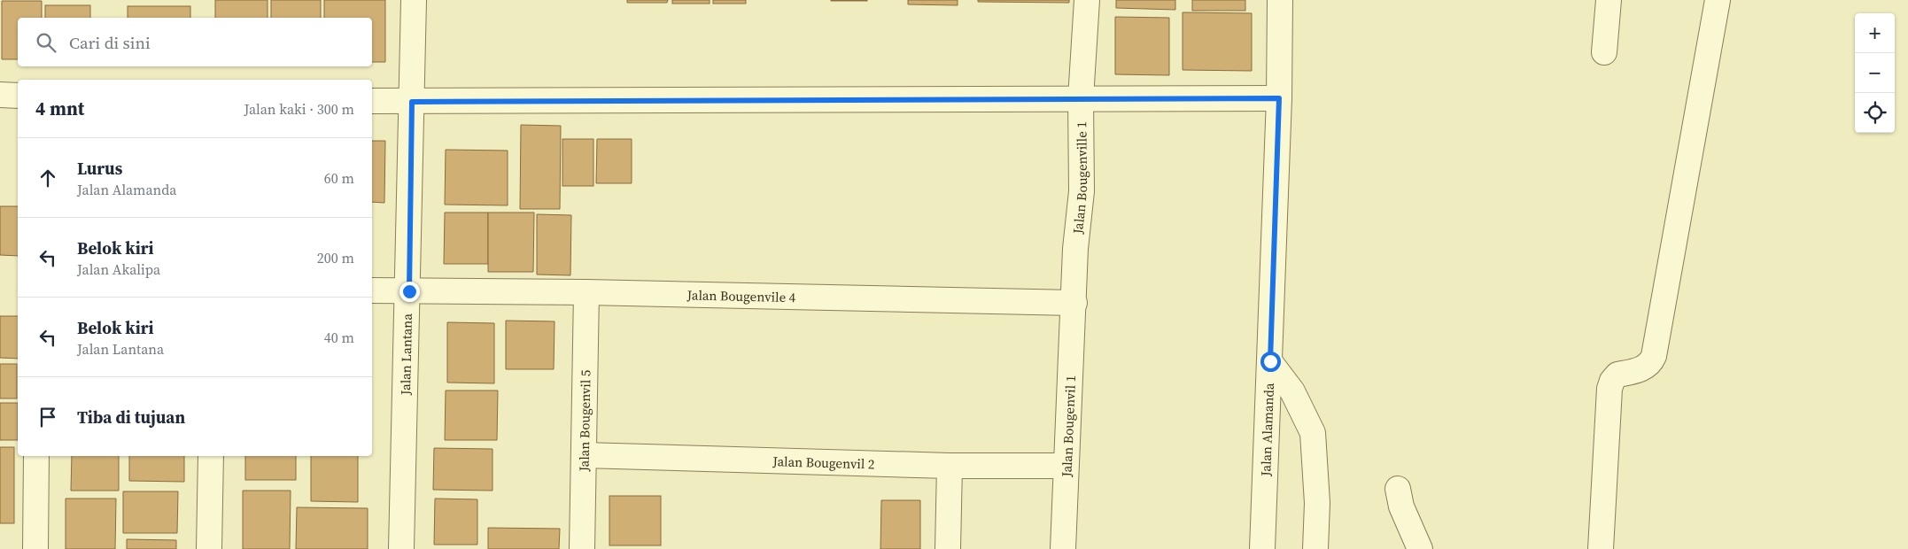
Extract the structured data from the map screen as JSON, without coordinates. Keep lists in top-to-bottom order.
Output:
{
  "streets": {
    "street": [
      "Jalan Bougenville 1",
      "Jalan Bougenvile 4",
      "Jalan Lantana",
      "Jalan Bougenvil 5",
      "Jalan Bougenvil 1",
      "Jalan Alamanda",
      "Jalan Bougenvil 2"
    ]
  },
  "crossings": [
    ["Jalan Bougenville 1", "Jalan Bougenvile 4"],
    ["Jalan Bougenville 1", "Jalan Bougenvil 1"],
    ["Jalan Bougenvile 4", "Jalan Lantana"],
    ["Jalan Bougenvile 4", "Jalan Bougenvil 5"],
    ["Jalan Bougenvile 4", "Jalan Bougenvil 1"],
    ["Jalan Bougenvil 5", "Jalan Bougenvil 2"],
    ["Jalan Bougenvil 1", "Jalan Bougenvil 2"]
  ],
  "page": {
    "map_buttons": ["+", "−"],
    "search": "Cari di sini",
    "heading": ["4 mnt", "Jalan kaki · 300 m"],
    "list": [
      ["Lurus", "Jalan Alamanda", "60 m"],
      ["Belok kiri", "Jalan Akalipa", "200 m"],
      ["Belok kiri", "Jalan Lantana", "40 m"],
      "Tiba di tujuan"
    ]
  }
}
